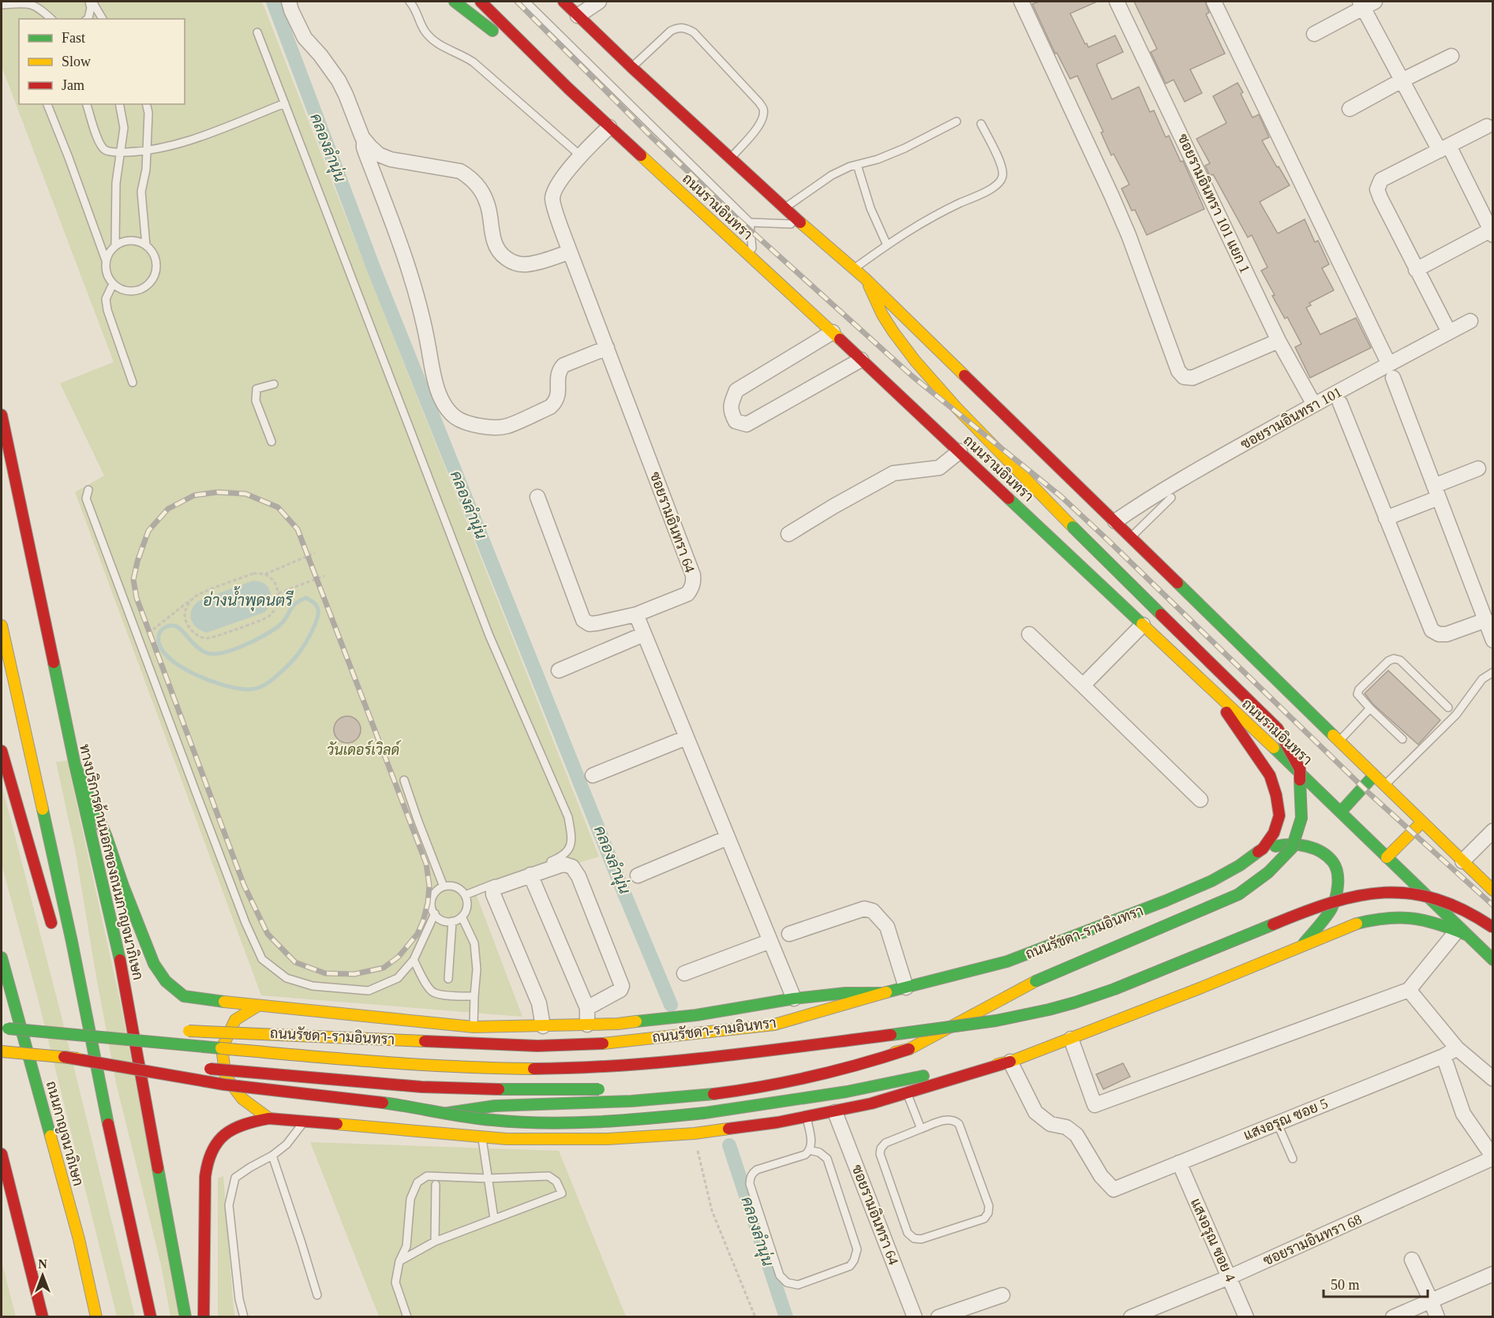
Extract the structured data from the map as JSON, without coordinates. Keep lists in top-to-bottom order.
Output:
{
  "streets": {
    "main road": [
      "ถนนรามอินทรา",
      "ทางบริการด้านนอกของถนนกาญจนาภิเษก",
      "ถนนรัชดา-รามอินทรา",
      "ถนนกาญจนาภิเษก"
    ],
    "street": [
      "ซอยรามอินทรา 101 แยก 1",
      "ซอยรามอินทรา 101",
      "ซอยรามอินทรา 64",
      "แสงอรุณ ซอย 5",
      "แสงอรุณ ซอย 4",
      "ซอยรามอินทรา 68"
    ]
  },
  "crossings": [
    ["ซอยรามอินทรา 101 แยก 1", "ซอยรามอินทรา 101"],
    ["ถนนรามอินทรา", "ซอยรามอินทรา 64"],
    ["ถนนรามอินทรา", "ถนนรัชดา-รามอินทรา"],
    ["แสงอรุณ ซอย 5", "แสงอรุณ ซอย 4"],
    ["แสงอรุณ ซอย 5", "ซอยรามอินทรา 68"],
    ["แสงอรุณ ซอย 4", "ซอยรามอินทรา 68"]
  ],
  "water": ["คลองลำนุ่น", "อ่างน้ำพุดนตรี"],
  "parks": ["วันเดอร์เวิลด์"],
  "legend": ["Fast", "Slow", "Jam"],
  "scale_bar": "50 m",
  "north": "top"
}
